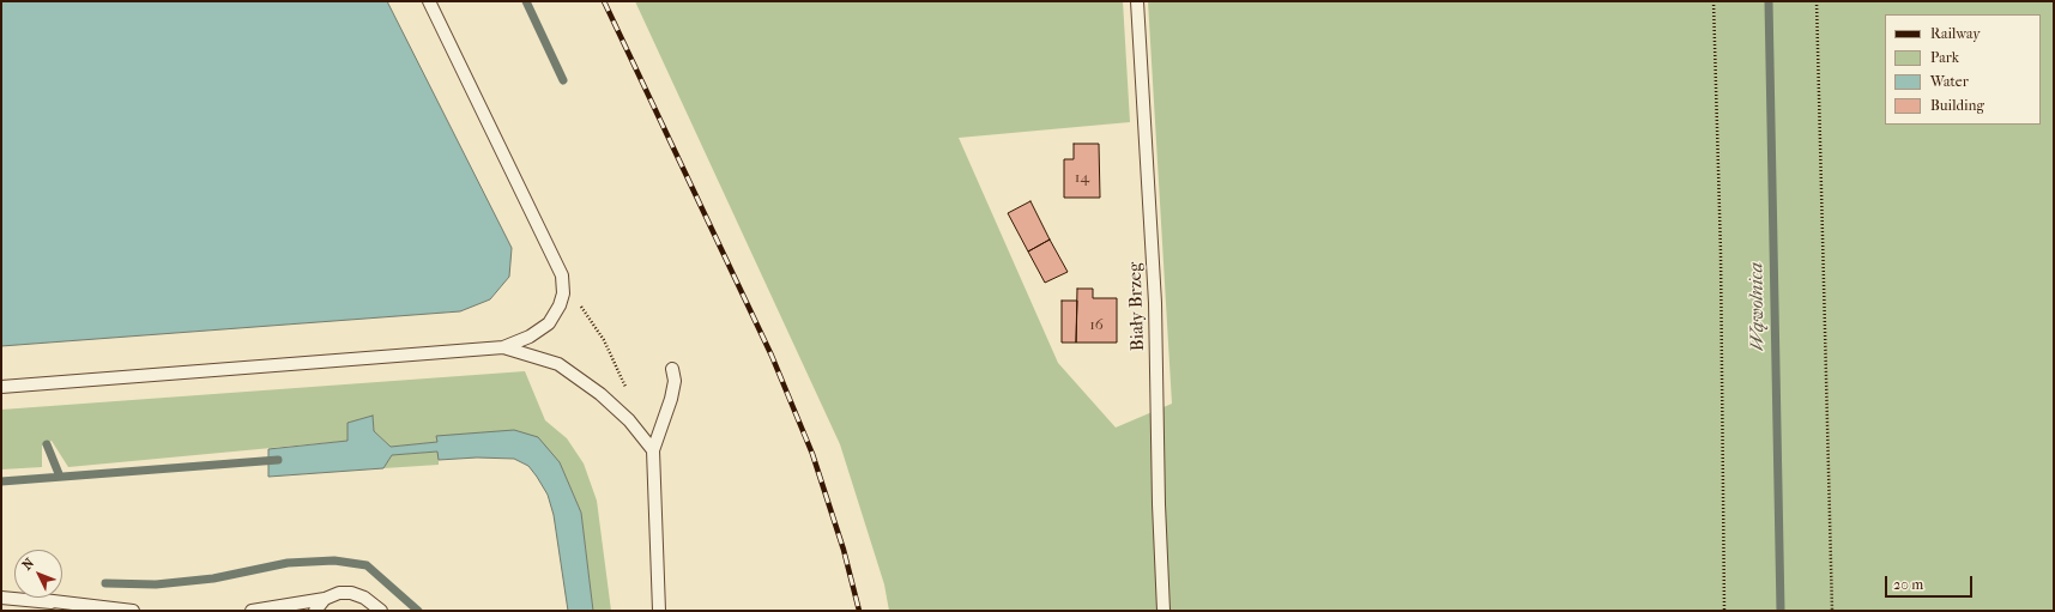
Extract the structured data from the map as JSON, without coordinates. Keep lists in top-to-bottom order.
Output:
{
  "streets": {
    "lane": ["Biały Brzeg"]
  },
  "water": ["Wąwolnica"],
  "house_numbers": ["14", "16"],
  "legend": [
    "Railway",
    "Park",
    "Water",
    "Building"
  ],
  "scale_bar": "20 m",
  "north": "top left"
}
